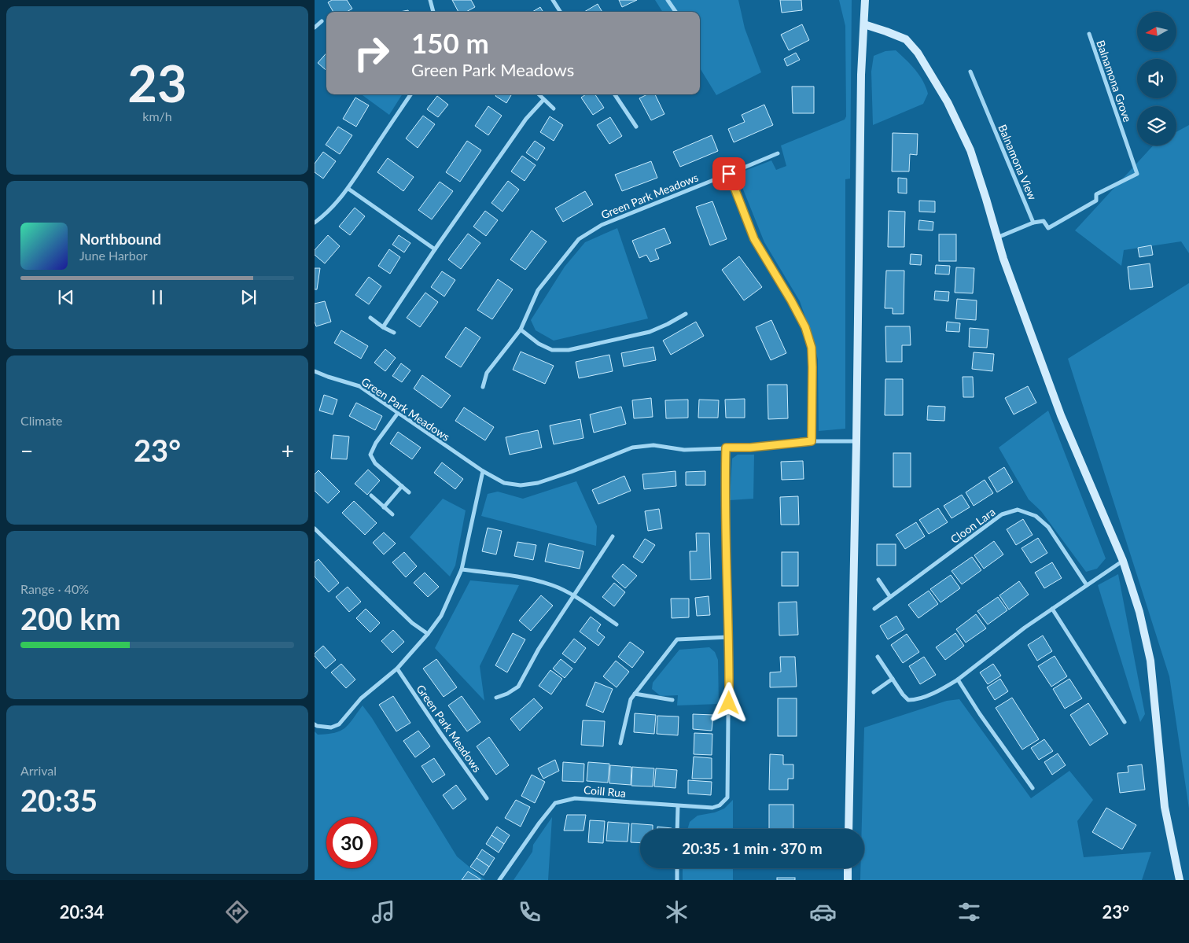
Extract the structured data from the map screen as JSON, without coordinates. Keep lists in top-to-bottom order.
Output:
{
  "streets": {
    "street": [
      "Balnamona Grove",
      "Balnamona View",
      "Green Park Meadows",
      "Cloon Lara",
      "Coill Rua"
    ]
  },
  "crossings": [
    ["Balnamona Grove", "Balnamona View"],
    ["Green Park Meadows", "Coill Rua"]
  ],
  "north": "left",
  "page": {
    "tile": [
      ["23", "km/h"],
      "Climate",
      ["Range · 40%", "200 km"],
      ["Arrival", "20:35"]
    ],
    "turn": ["150 m", "Green Park Meadows"],
    "song": ["Northbound", "June Harbor"],
    "heat": ["−", "23°", "+"],
    "limit": "30",
    "trip": "20:35 · 1 min · 370 m",
    "tabs": ["20:34", "23°"]
  }
}
